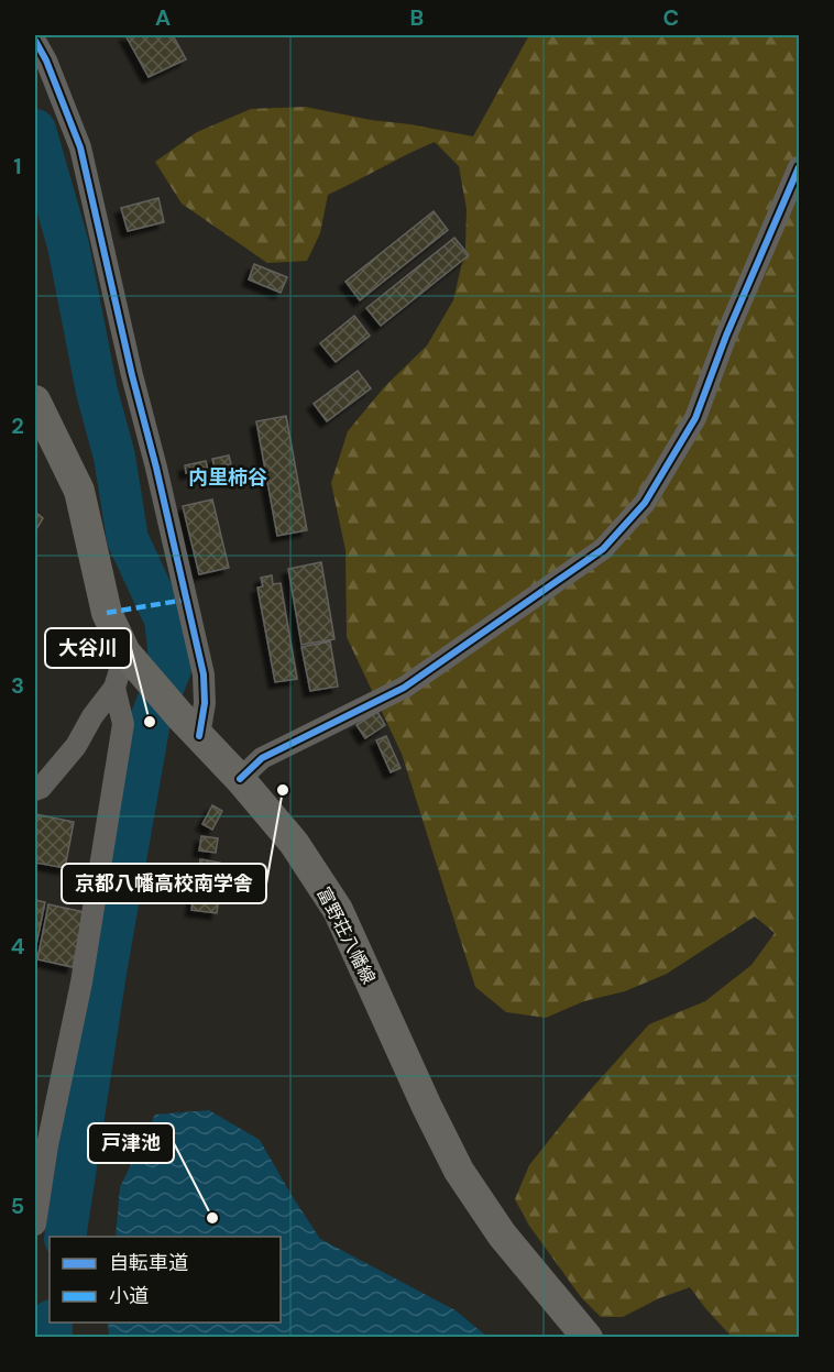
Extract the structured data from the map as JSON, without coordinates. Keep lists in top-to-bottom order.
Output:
{
  "streets": {
    "main road": ["富野荘八幡線"]
  },
  "districts": ["内里柿谷"],
  "places": ["大谷川", "京都八幡高校南学舎", "戸津池"],
  "legend": ["自転車道", "小道"],
  "grid": {
    "columns": ["A", "B", "C"],
    "rows": [
      "1",
      "2",
      "3",
      "4",
      "5"
    ]
  }
}
